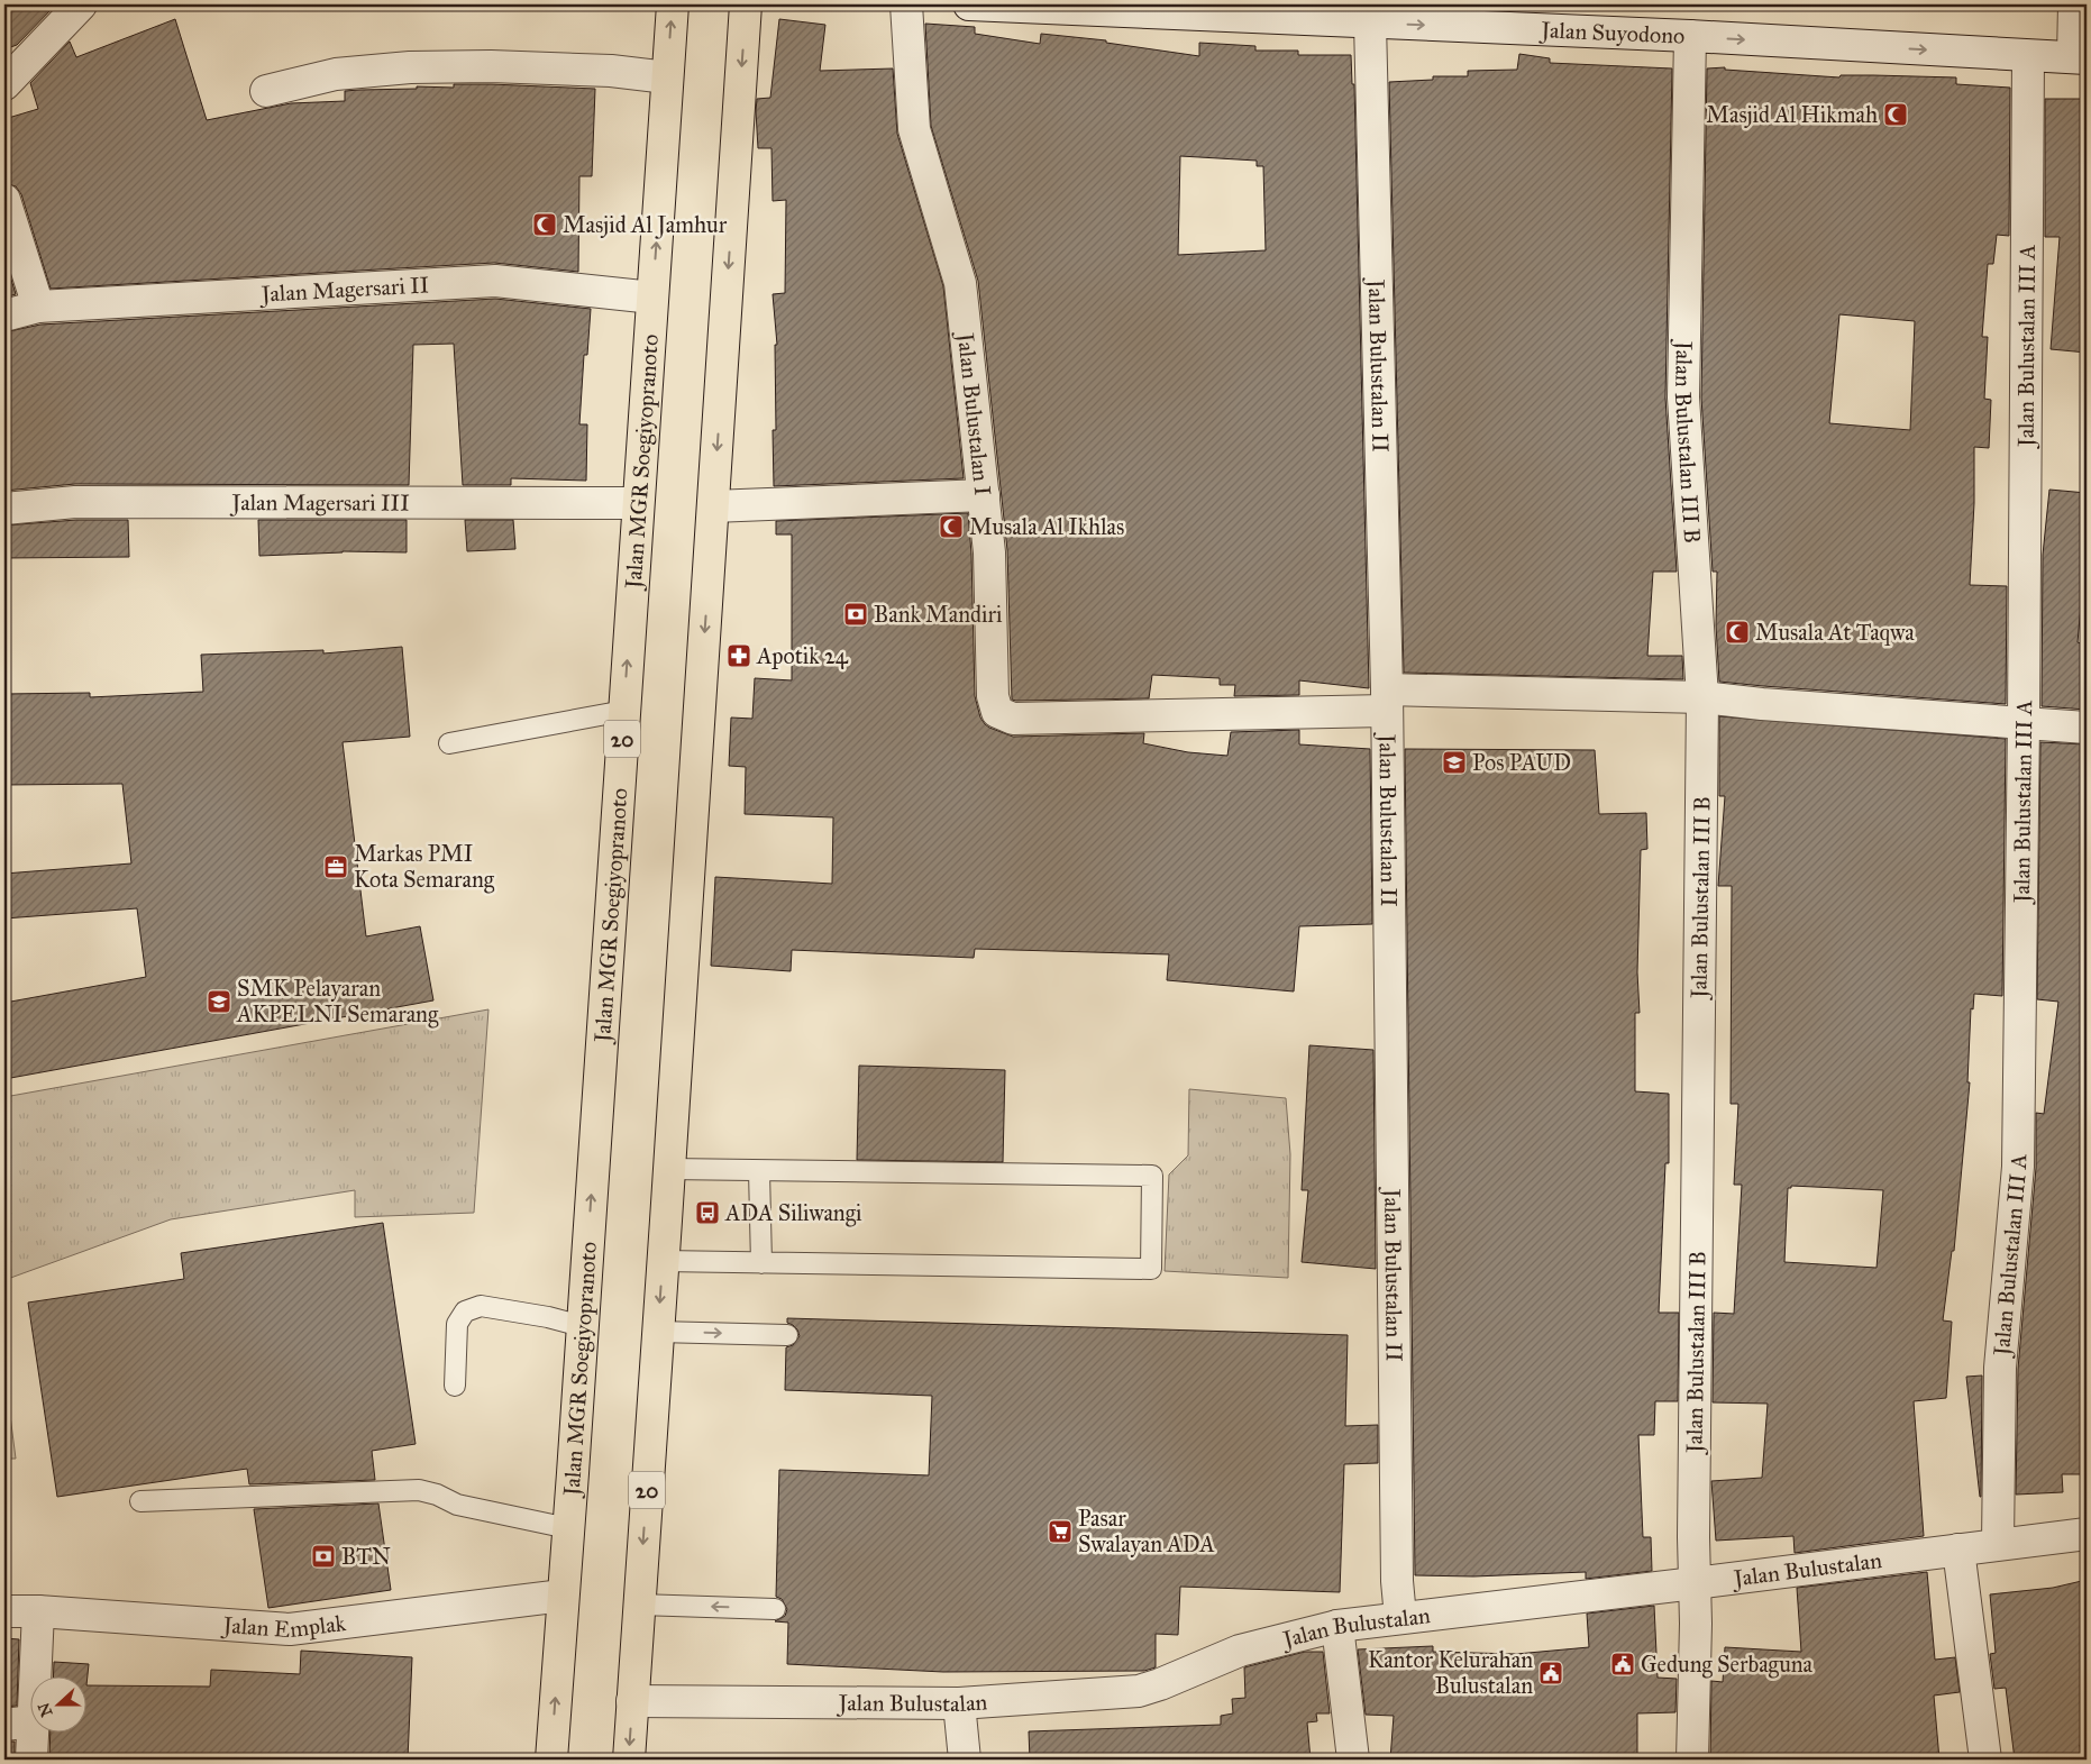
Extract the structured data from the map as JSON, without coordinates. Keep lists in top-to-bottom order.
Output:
{
  "streets": {
    "highway": ["Jalan MGR Soegiyopranoto", "20"],
    "street": [
      "Jalan Suyodono",
      "Jalan Magersari II",
      "Jalan Bulustalan III A",
      "Jalan Bulustalan II",
      "Jalan Bulustalan I",
      "Jalan Bulustalan III B",
      "Jalan Magersari III",
      "Jalan Bulustalan",
      "Jalan Emplak"
    ]
  },
  "crossings": [
    ["Jalan Suyodono", "Jalan Bulustalan III A"],
    ["Jalan Suyodono", "Jalan Bulustalan II"],
    ["Jalan Suyodono", "Jalan Bulustalan III B"],
    ["Jalan Magersari II", "Jalan MGR Soegiyopranoto"],
    ["Jalan Bulustalan III A", "Jalan Bulustalan"],
    ["Jalan Bulustalan II", "Jalan Bulustalan I"],
    ["Jalan Bulustalan II", "Jalan Bulustalan"],
    ["Jalan Bulustalan III B", "Jalan Bulustalan"],
    ["Jalan MGR Soegiyopranoto", "Jalan Magersari III"],
    ["Jalan MGR Soegiyopranoto", "Jalan Emplak"],
    ["20", "Jalan Bulustalan"]
  ],
  "one_way": ["Jalan Suyodono"],
  "places": {
    "mosque": [
      "Masjid Al Hikmah",
      "Masjid Al Jamhur",
      "Musala Al Ikhlas",
      "Musala At Taqwa"
    ],
    "bank": ["Bank Mandiri", "BTN"],
    "pharmacy": ["Apotik 24"],
    "school or university": ["Pos PAUD", "SMK Pelayaran AKPELNI Semarang"],
    "office": ["Markas PMI Kota Semarang"],
    "bus stop": ["ADA Siliwangi"],
    "supermarket": ["Pasar Swalayan ADA"],
    "public building": ["Gedung Serbaguna", "Kantor Kelurahan Bulustalan"]
  },
  "north": "left"
}
